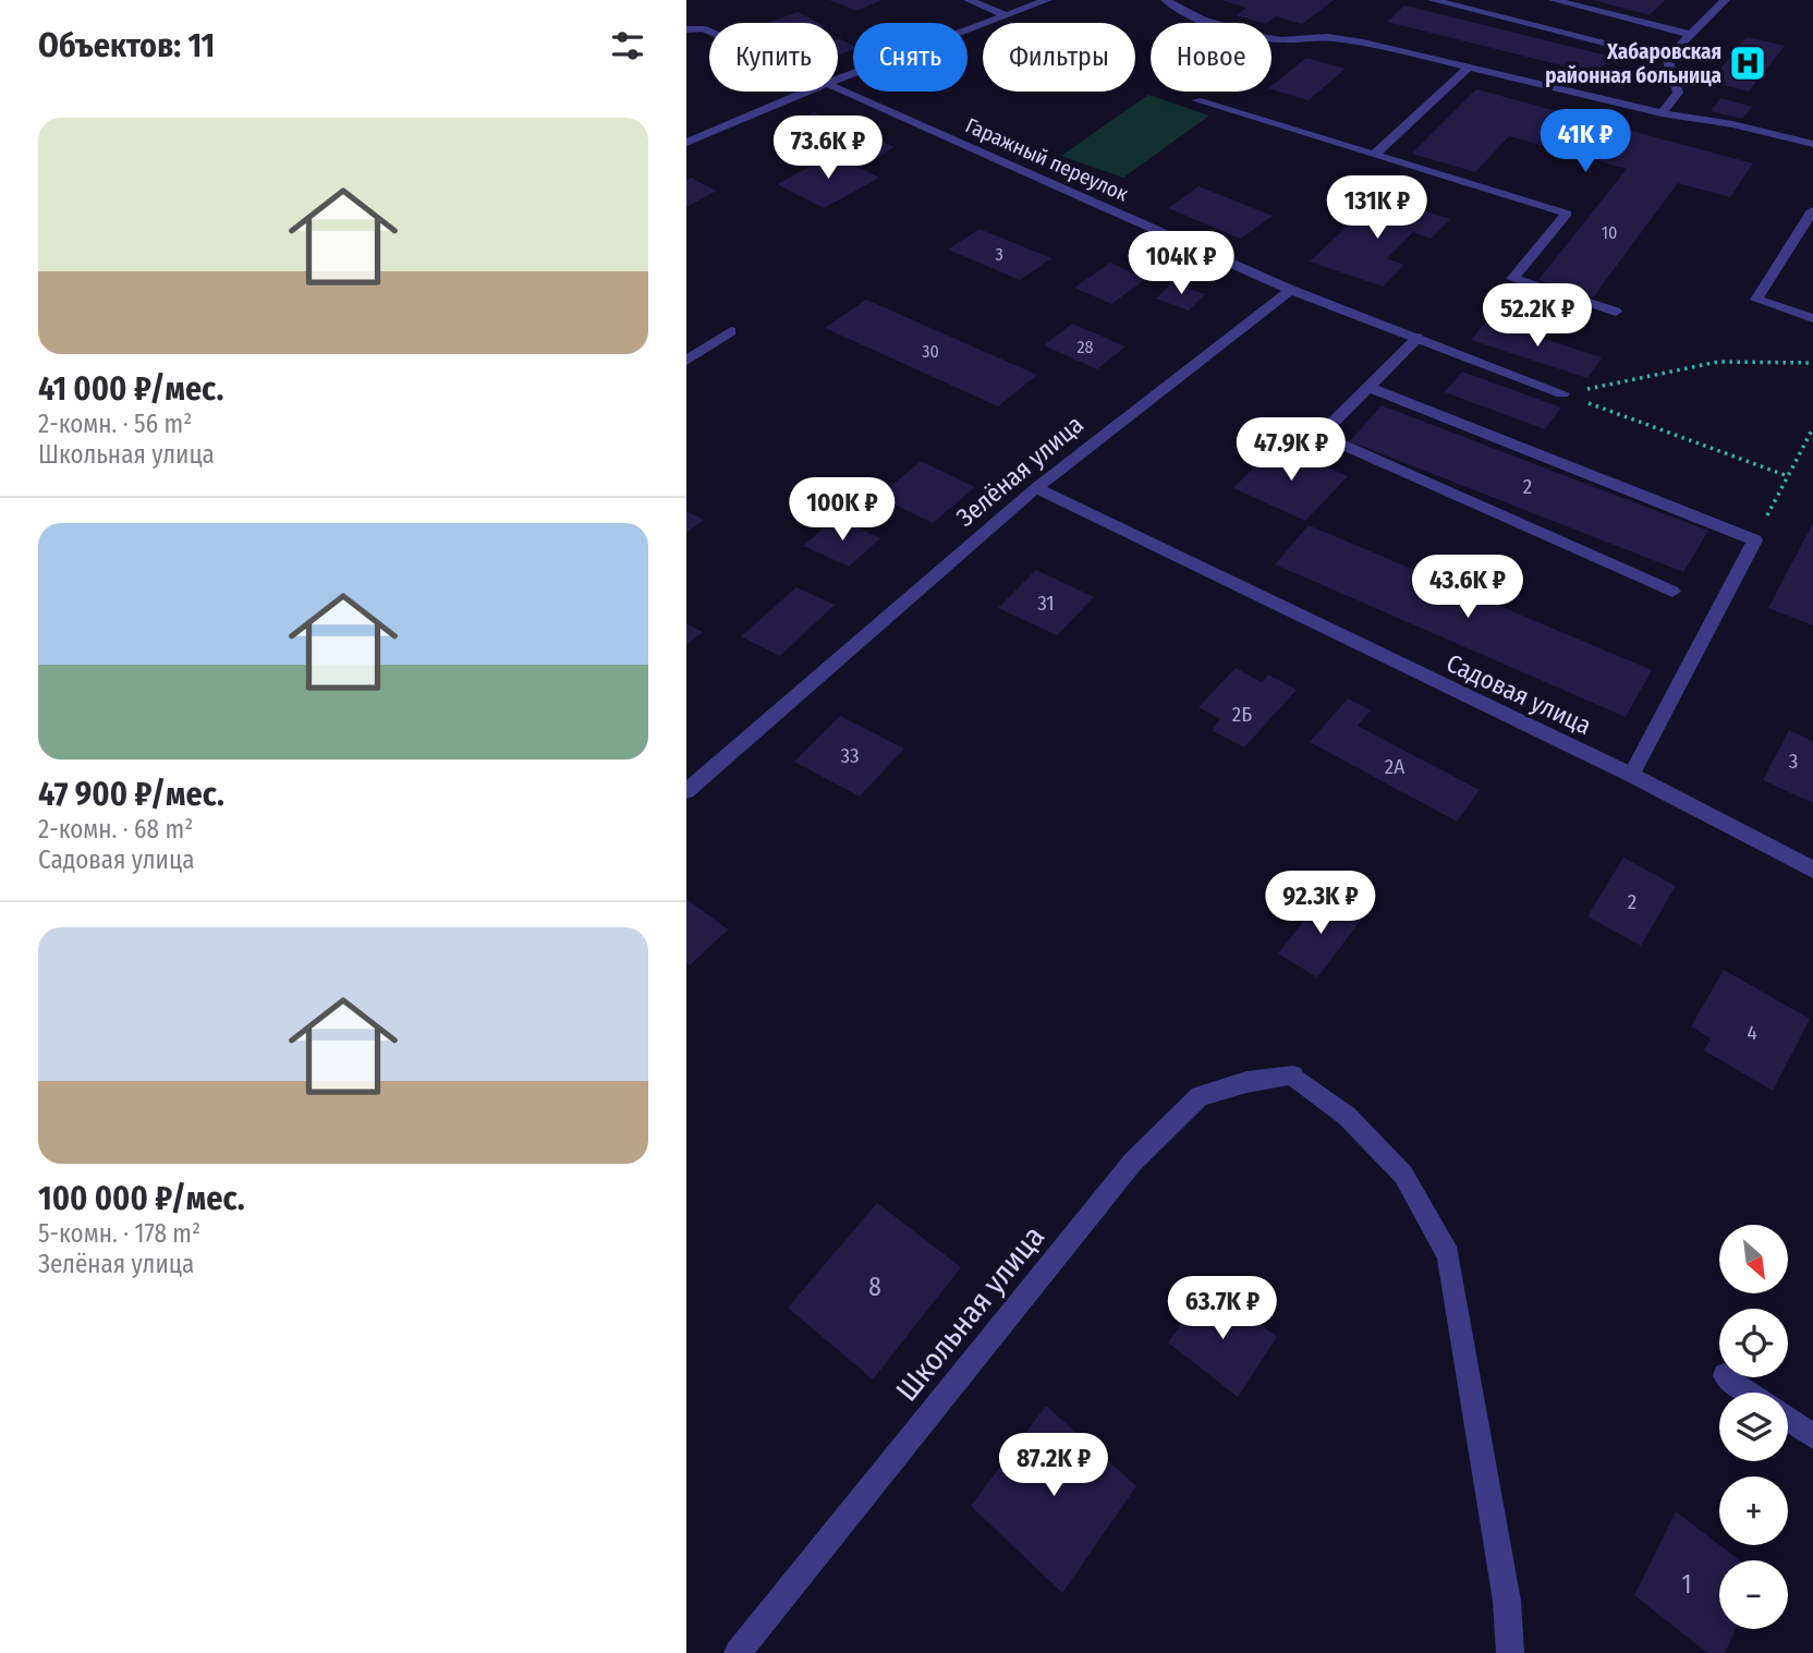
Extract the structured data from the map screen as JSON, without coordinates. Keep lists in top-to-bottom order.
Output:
{
  "streets": {
    "street": [
      "Гаражный переулок",
      "Зелёная улица",
      "Садовая улица",
      "Школьная улица"
    ]
  },
  "crossings": [
    ["Гаражный переулок", "Зелёная улица"],
    ["Зелёная улица", "Садовая улица"]
  ],
  "places": {
    "hospital": ["Хабаровская районная больница"]
  },
  "house_numbers": [
    "10",
    "3",
    "28",
    "30",
    "2",
    "31",
    "2Б",
    "33",
    "3",
    "2А",
    "2",
    "4",
    "8",
    "1"
  ],
  "north": "bottom right",
  "page": {
    "heading": "Объектов: 11",
    "chip": [
      "Купить",
      "Снять",
      "Фильтры",
      "Новое"
    ],
    "list": [
      {
        "name": "41 000 ₽/мес.",
        "note": "2-комн. · 56 m² · Школьная улица"
      },
      {
        "name": "47 900 ₽/мес.",
        "note": "2-комн. · 68 m² · Садовая улица"
      },
      {
        "name": "100 000 ₽/мес.",
        "note": "5-комн. · 178 m² · Зелёная улица"
      }
    ],
    "price": [
      "41K ₽",
      "73.6K ₽",
      "131K ₽",
      "104K ₽",
      "52.2K ₽",
      "47.9K ₽",
      "100K ₽",
      "43.6K ₽",
      "92.3K ₽",
      "63.7K ₽",
      "87.2K ₽"
    ],
    "map_buttons": ["+", "−"]
  }
}
